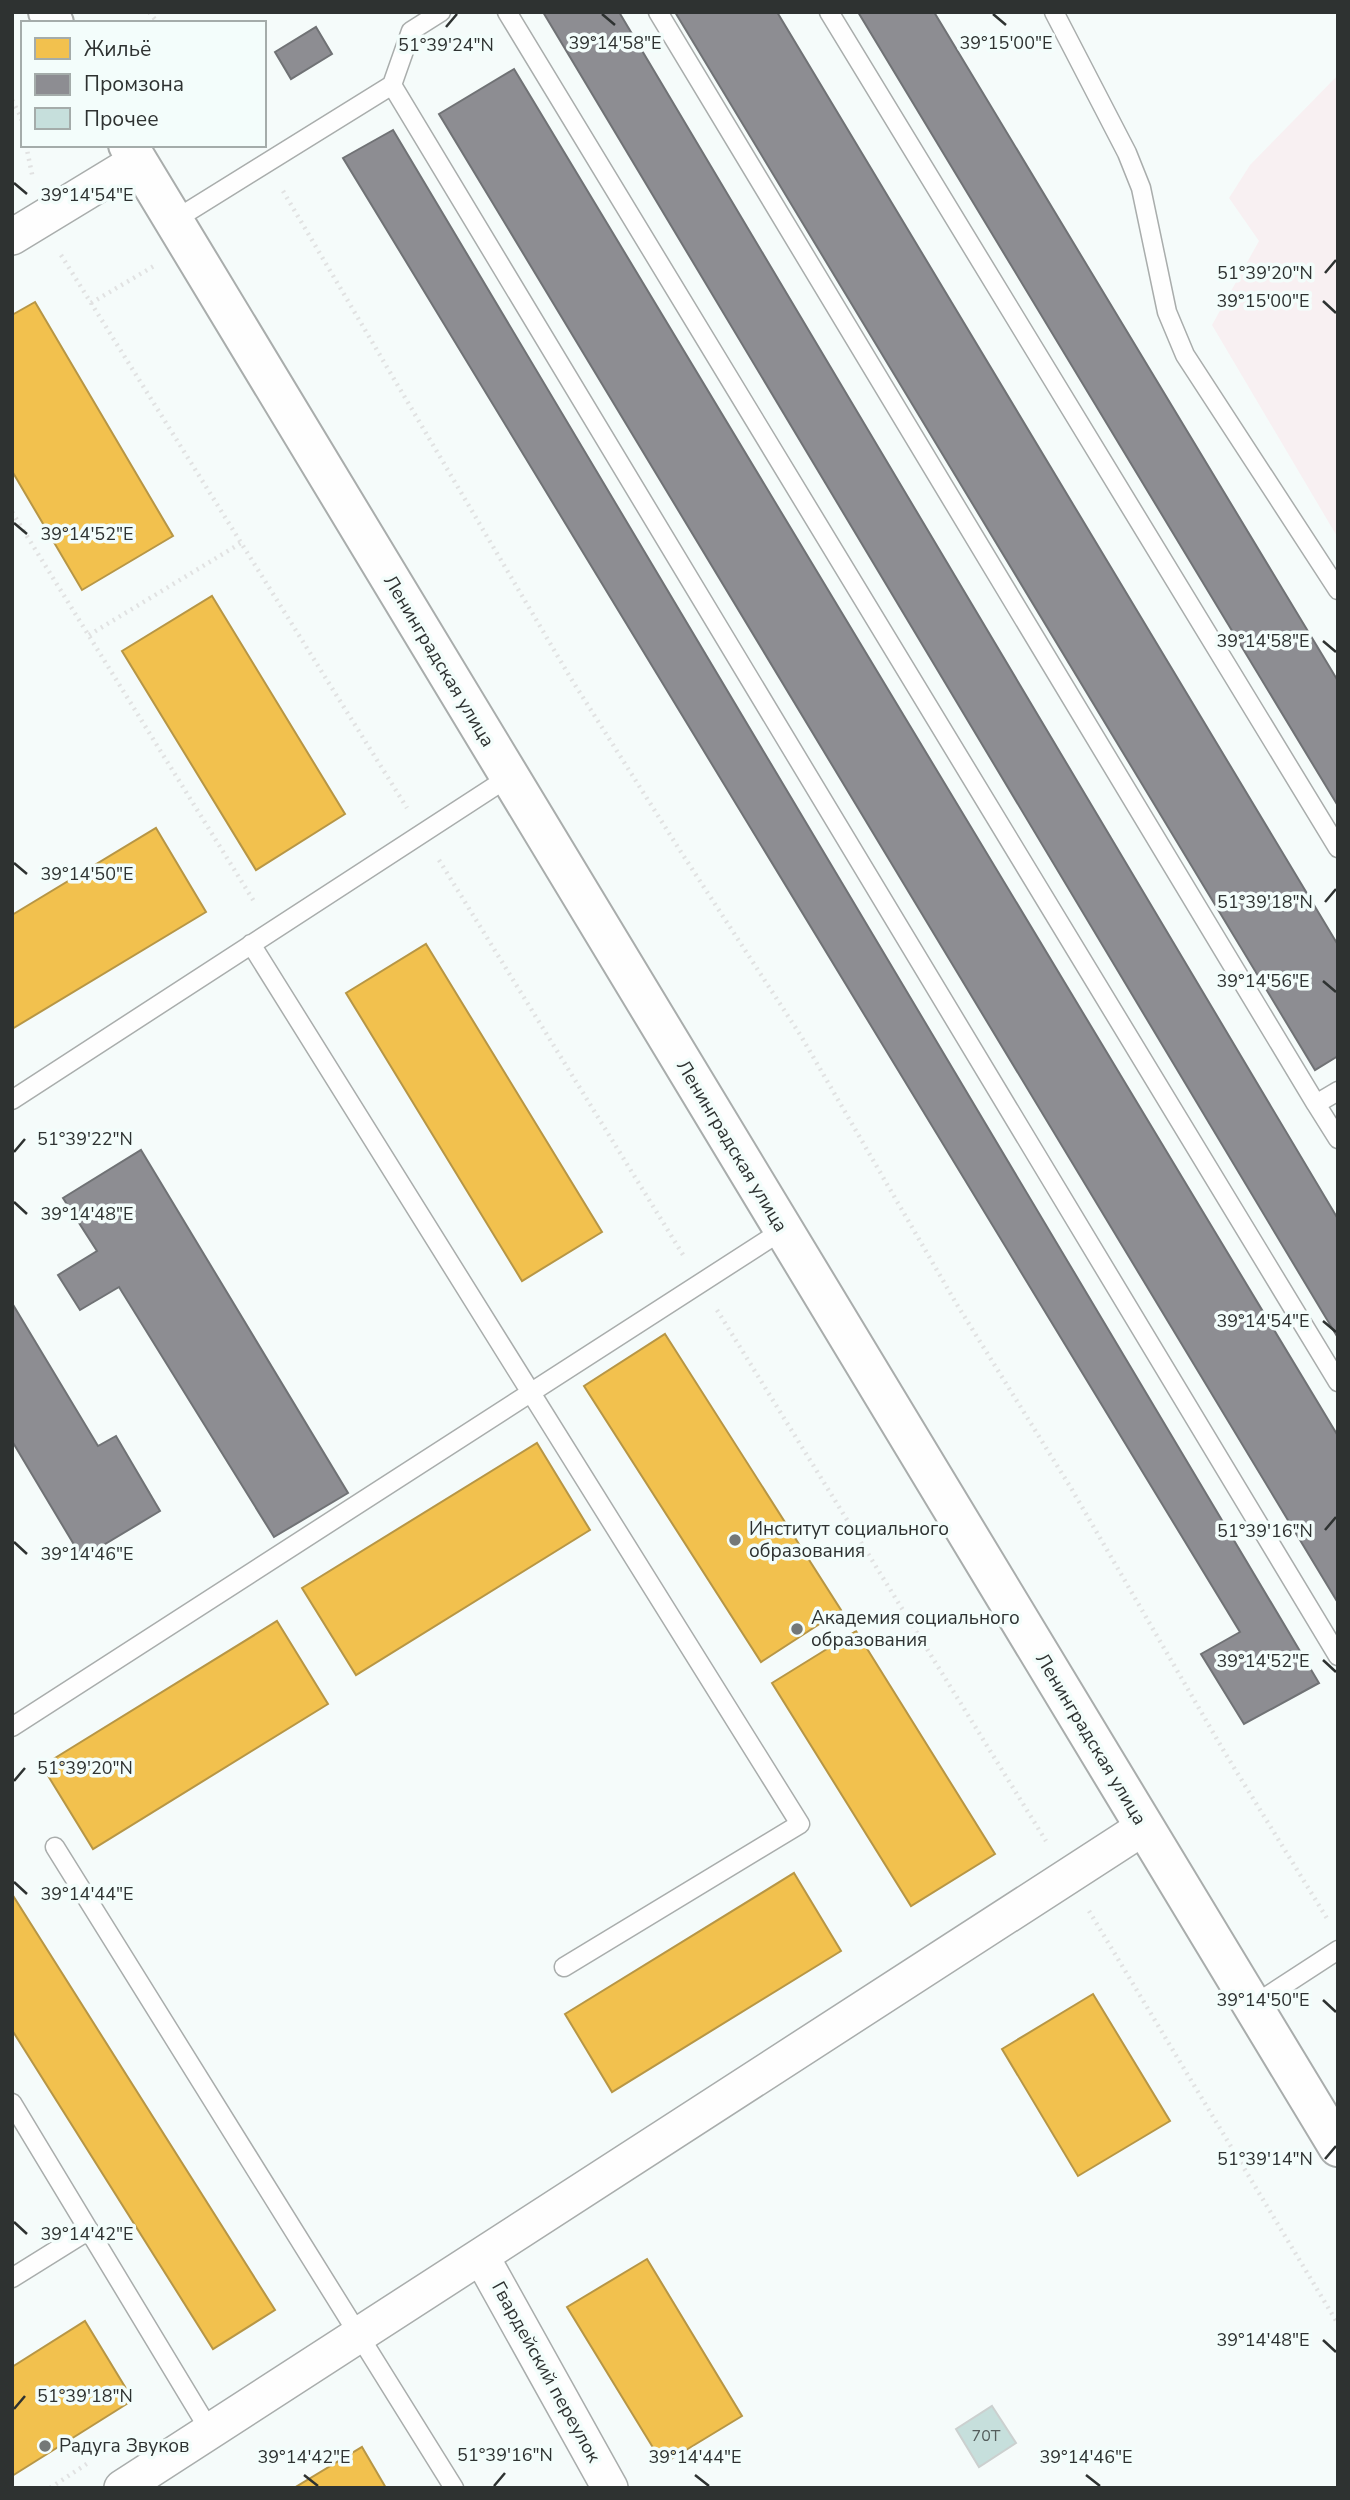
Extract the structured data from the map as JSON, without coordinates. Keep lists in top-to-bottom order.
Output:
{
  "streets": {
    "main road": ["Ленинградская улица"],
    "street": ["Гвардейский переулок"]
  },
  "places": ["Институт социального образования", "Академия социального образования", "Радуга Звуков"],
  "house_numbers": ["70Т"],
  "legend": ["Жильё", "Промзона", "Прочее"],
  "coordinates": [
    "39°15'00\"E",
    "39°14'58\"E",
    "51°39'24\"N",
    "39°14'54\"E",
    "51°39'20\"N",
    "39°14'52\"E",
    "39°14'50\"E",
    "51°39'18\"N",
    "39°14'56\"E",
    "51°39'22\"N",
    "39°14'48\"E",
    "51°39'16\"N",
    "39°14'46\"E",
    "39°14'44\"E",
    "51°39'14\"N",
    "39°14'42\"E"
  ]
}
